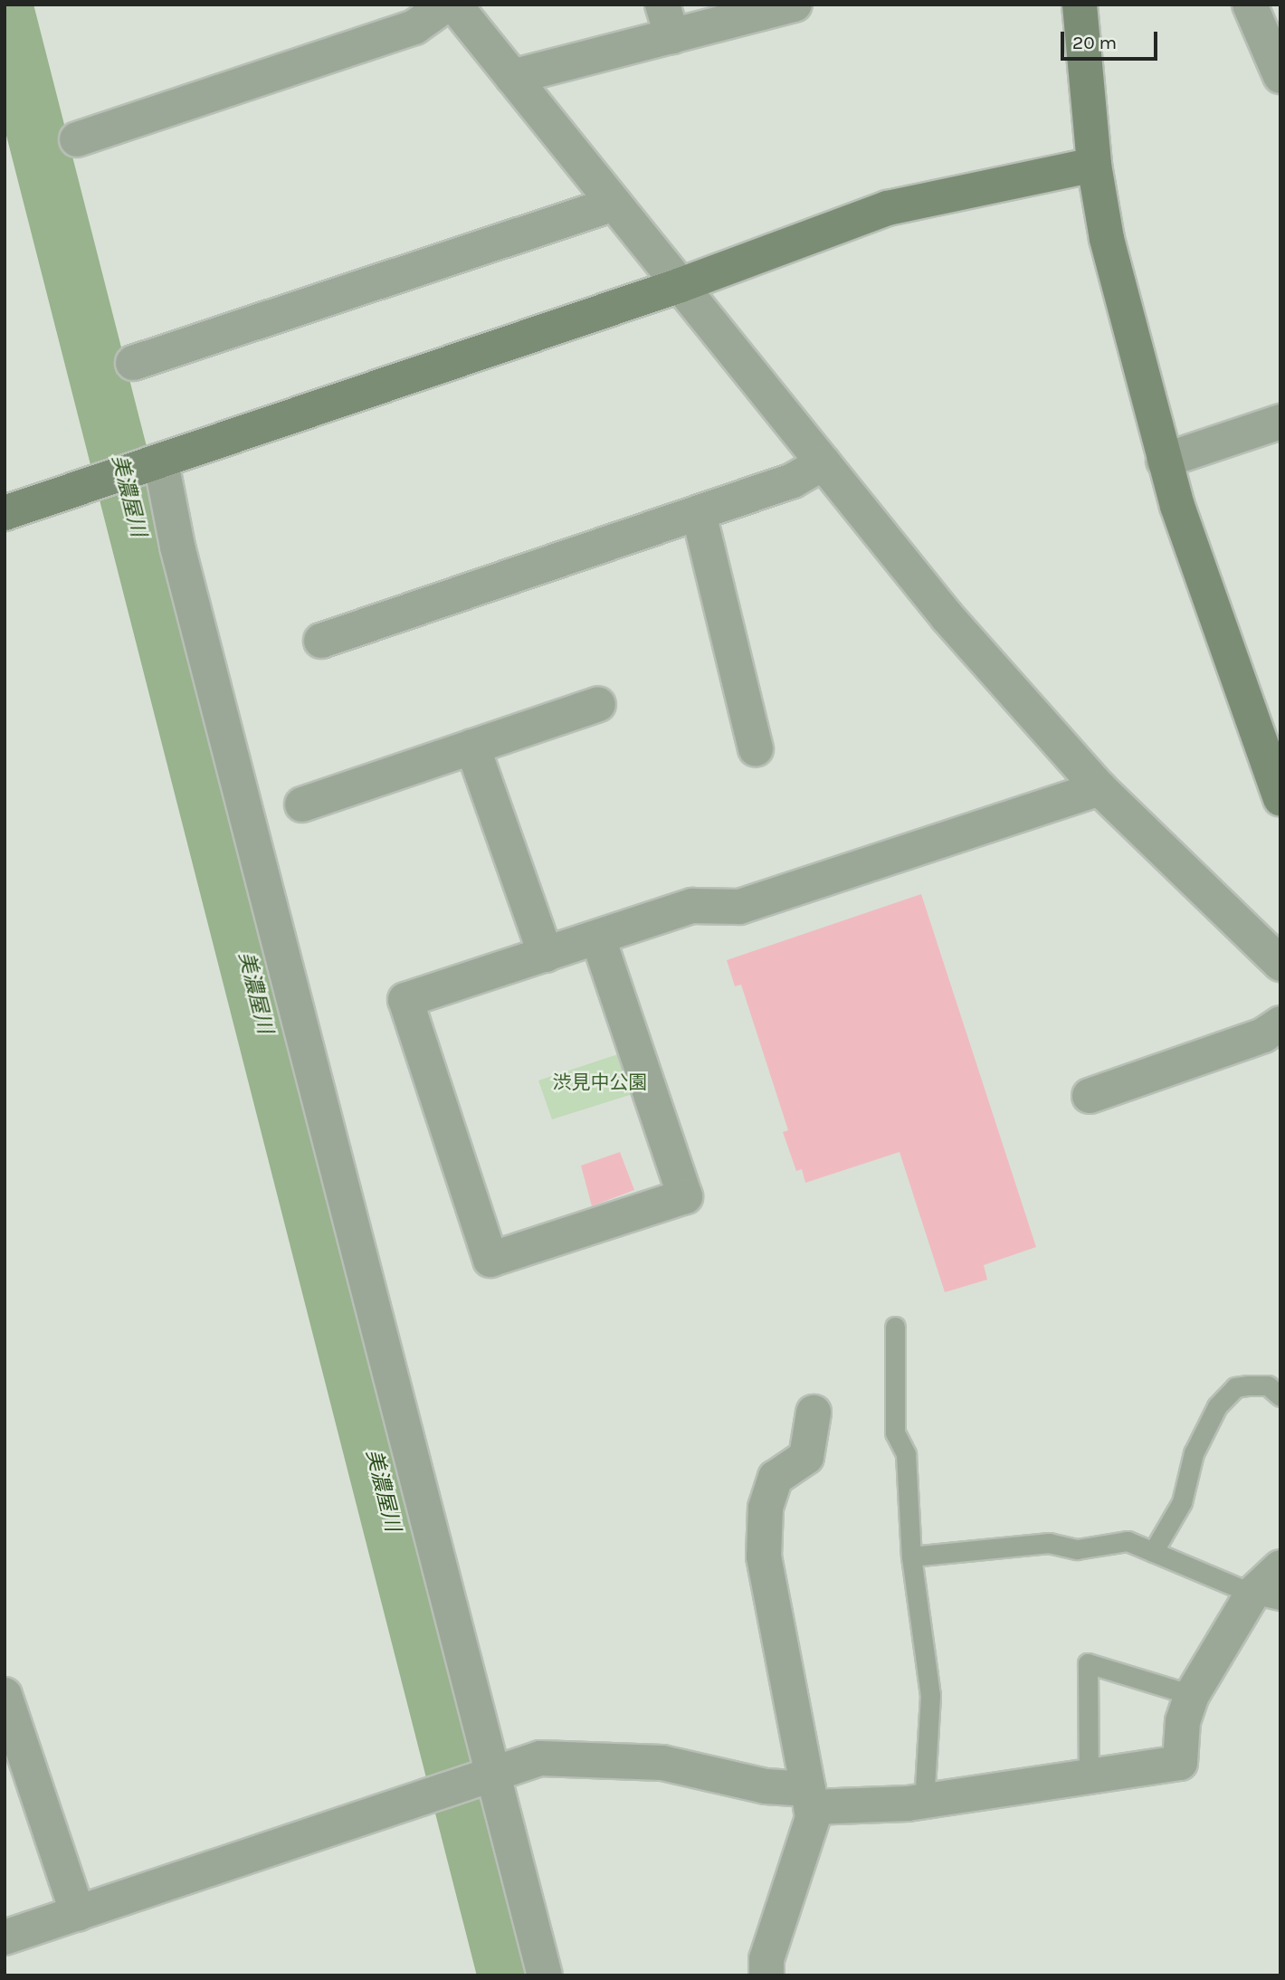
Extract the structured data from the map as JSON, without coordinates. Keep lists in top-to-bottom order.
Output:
{
  "water": ["美濃屋川"],
  "parks": ["渋見中公園"],
  "scale_bar": "20 m"
}
